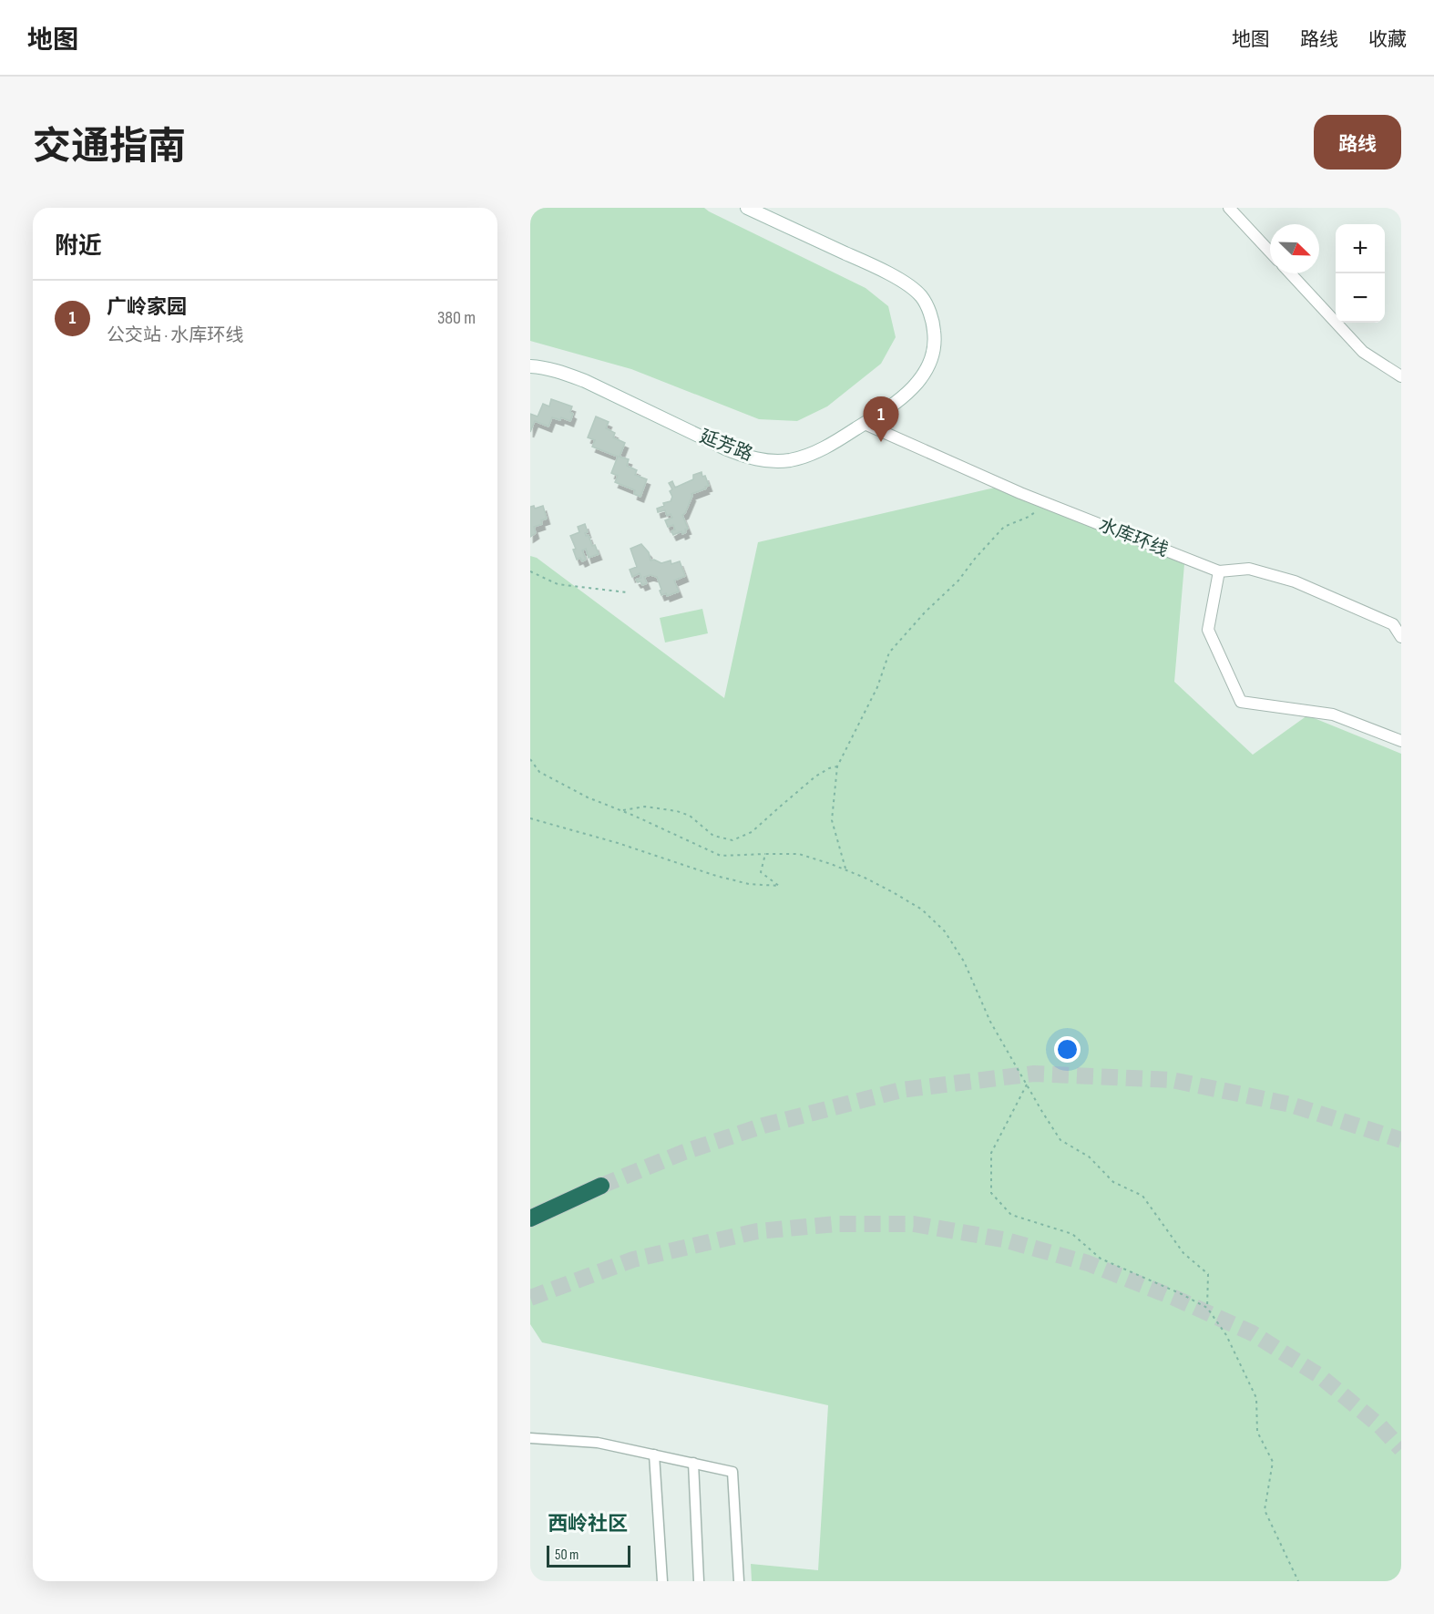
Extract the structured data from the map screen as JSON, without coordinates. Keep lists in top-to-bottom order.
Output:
{
  "streets": {
    "main road": ["延芳路"],
    "street": ["水库环线"]
  },
  "crossings": [
    ["延芳路", "水库环线"]
  ],
  "districts": ["西岭社区"],
  "scale_bar": "50 m",
  "north": "bottom right",
  "page": {
    "header": "地图",
    "nav": ["地图", "路线", "收藏"],
    "title": "交通指南",
    "buttons": "路线",
    "heading": "附近",
    "map_buttons": ["+", "−"],
    "list": [
      {
        "mark": "1",
        "name": "广岭家园",
        "note": "公交站 · 水库环线",
        "value": "380 m"
      }
    ],
    "pins": "1",
    "scale": "50 m"
  }
}
